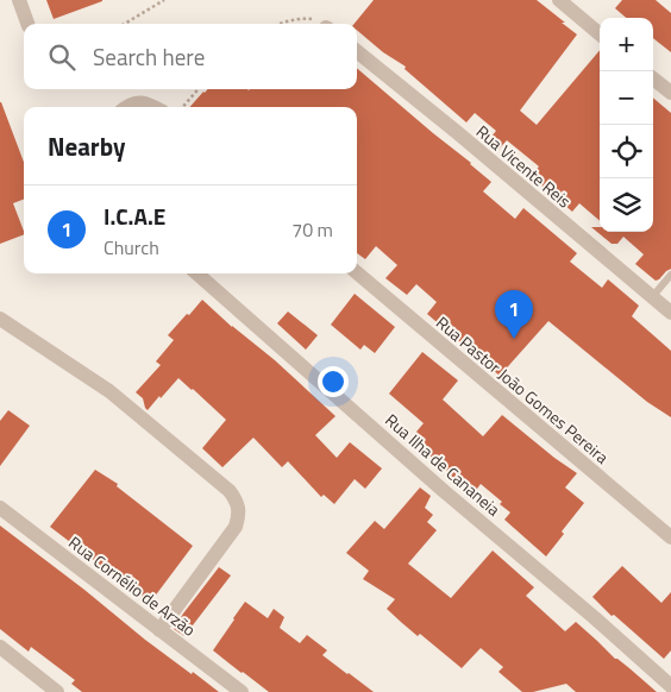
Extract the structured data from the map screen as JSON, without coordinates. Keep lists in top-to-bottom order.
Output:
{
  "streets": {
    "street": [
      "Rua Vicente Reis",
      "Rua Pastor João Gomes Pereira",
      "Rua Ilha de Cananeia",
      "Rua Cornélio de Arzão"
    ]
  },
  "page": {
    "map_buttons": ["+", "−"],
    "search": "Search here",
    "heading": "Nearby",
    "list": [
      {
        "mark": "1",
        "name": "I.C.A.E",
        "note": "Church",
        "value": "70 m"
      }
    ],
    "pins": "1"
  }
}
